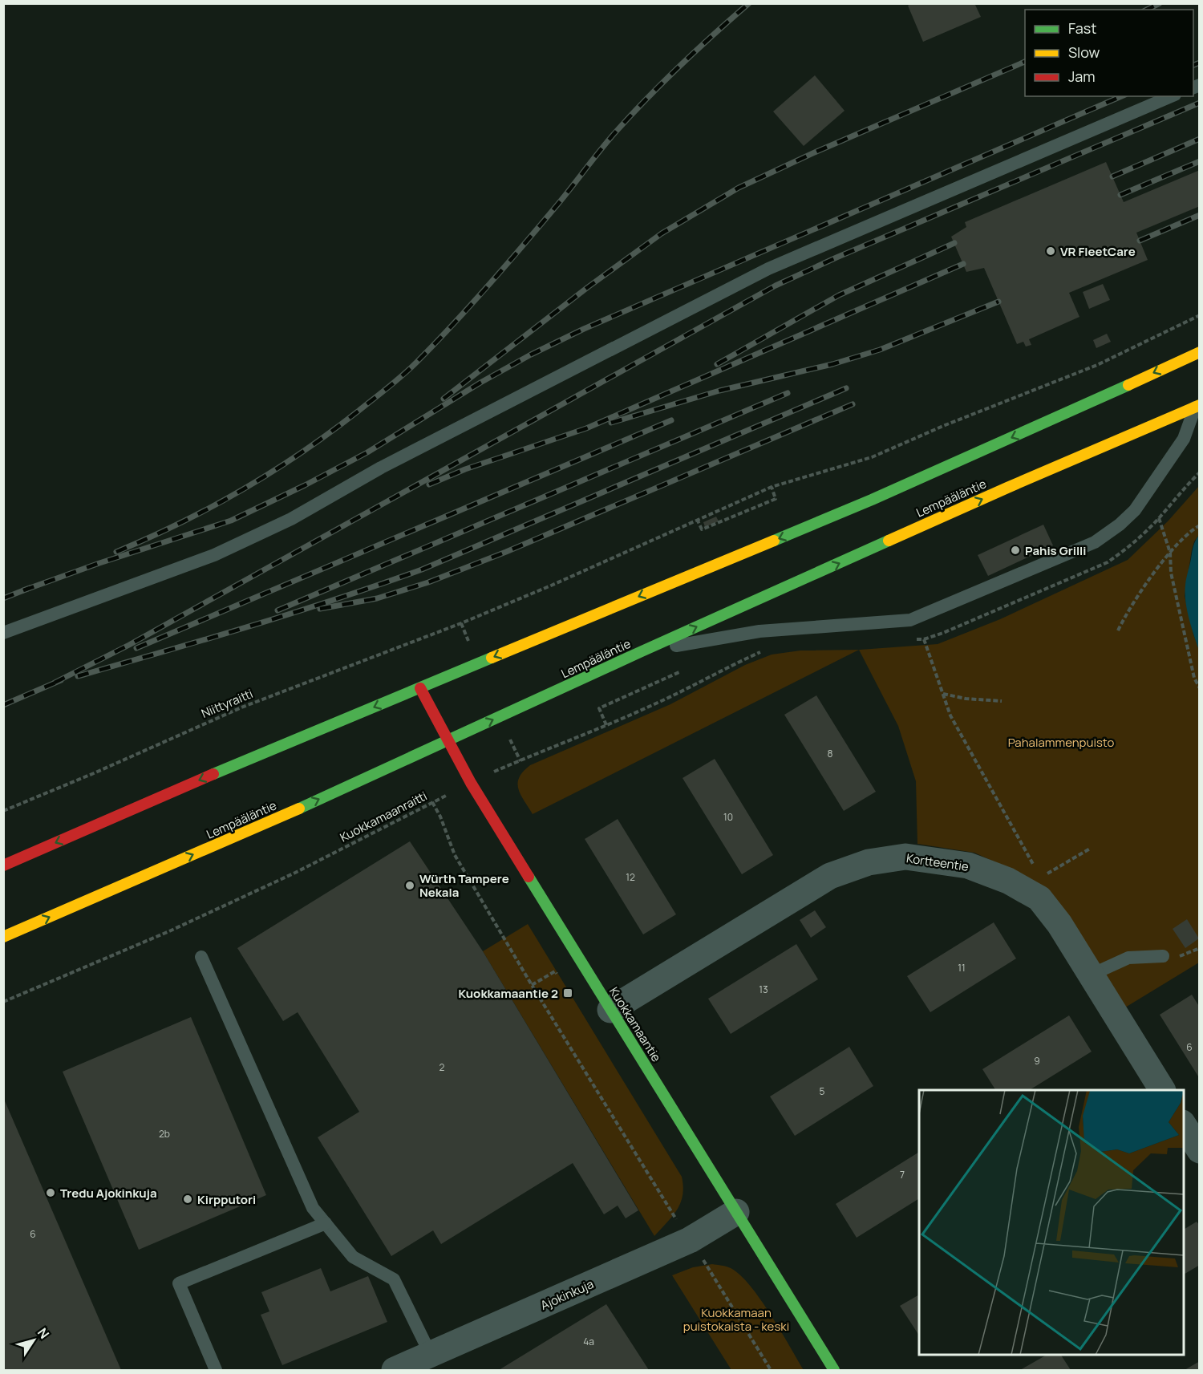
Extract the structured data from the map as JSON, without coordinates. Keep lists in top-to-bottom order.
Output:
{
  "streets": {
    "main road": ["Lempääläntie", "Kuokkamaantie"],
    "street": ["Kortteentie", "Ajokinkuja"],
    "path": ["Niittyraitti", "Kuokkamaanraitti"]
  },
  "crossings": [
    ["Lempääläntie", "Kuokkamaantie"],
    ["Kuokkamaanraitti", "Kuokkamaantie"],
    ["Kortteentie", "Kuokkamaantie"],
    ["Kuokkamaantie", "Ajokinkuja"]
  ],
  "parks": ["Pahalammenpuisto", "Kuokkamaan puistokaista - keski"],
  "places": {
    "other": [
      "VR FleetCare",
      "Pahis Grilli",
      "Würth Tampere Nekala",
      "Tredu Ajokinkuja",
      "Kirpputori"
    ],
    "transit": ["Kuokkamaantie 2"]
  },
  "house_numbers": [
    "8",
    "10",
    "12",
    "11",
    "13",
    "6",
    "9",
    "2",
    "5",
    "2b",
    "7",
    "6",
    "4a"
  ],
  "legend": ["Fast", "Slow", "Jam"],
  "north": "top right"
}
